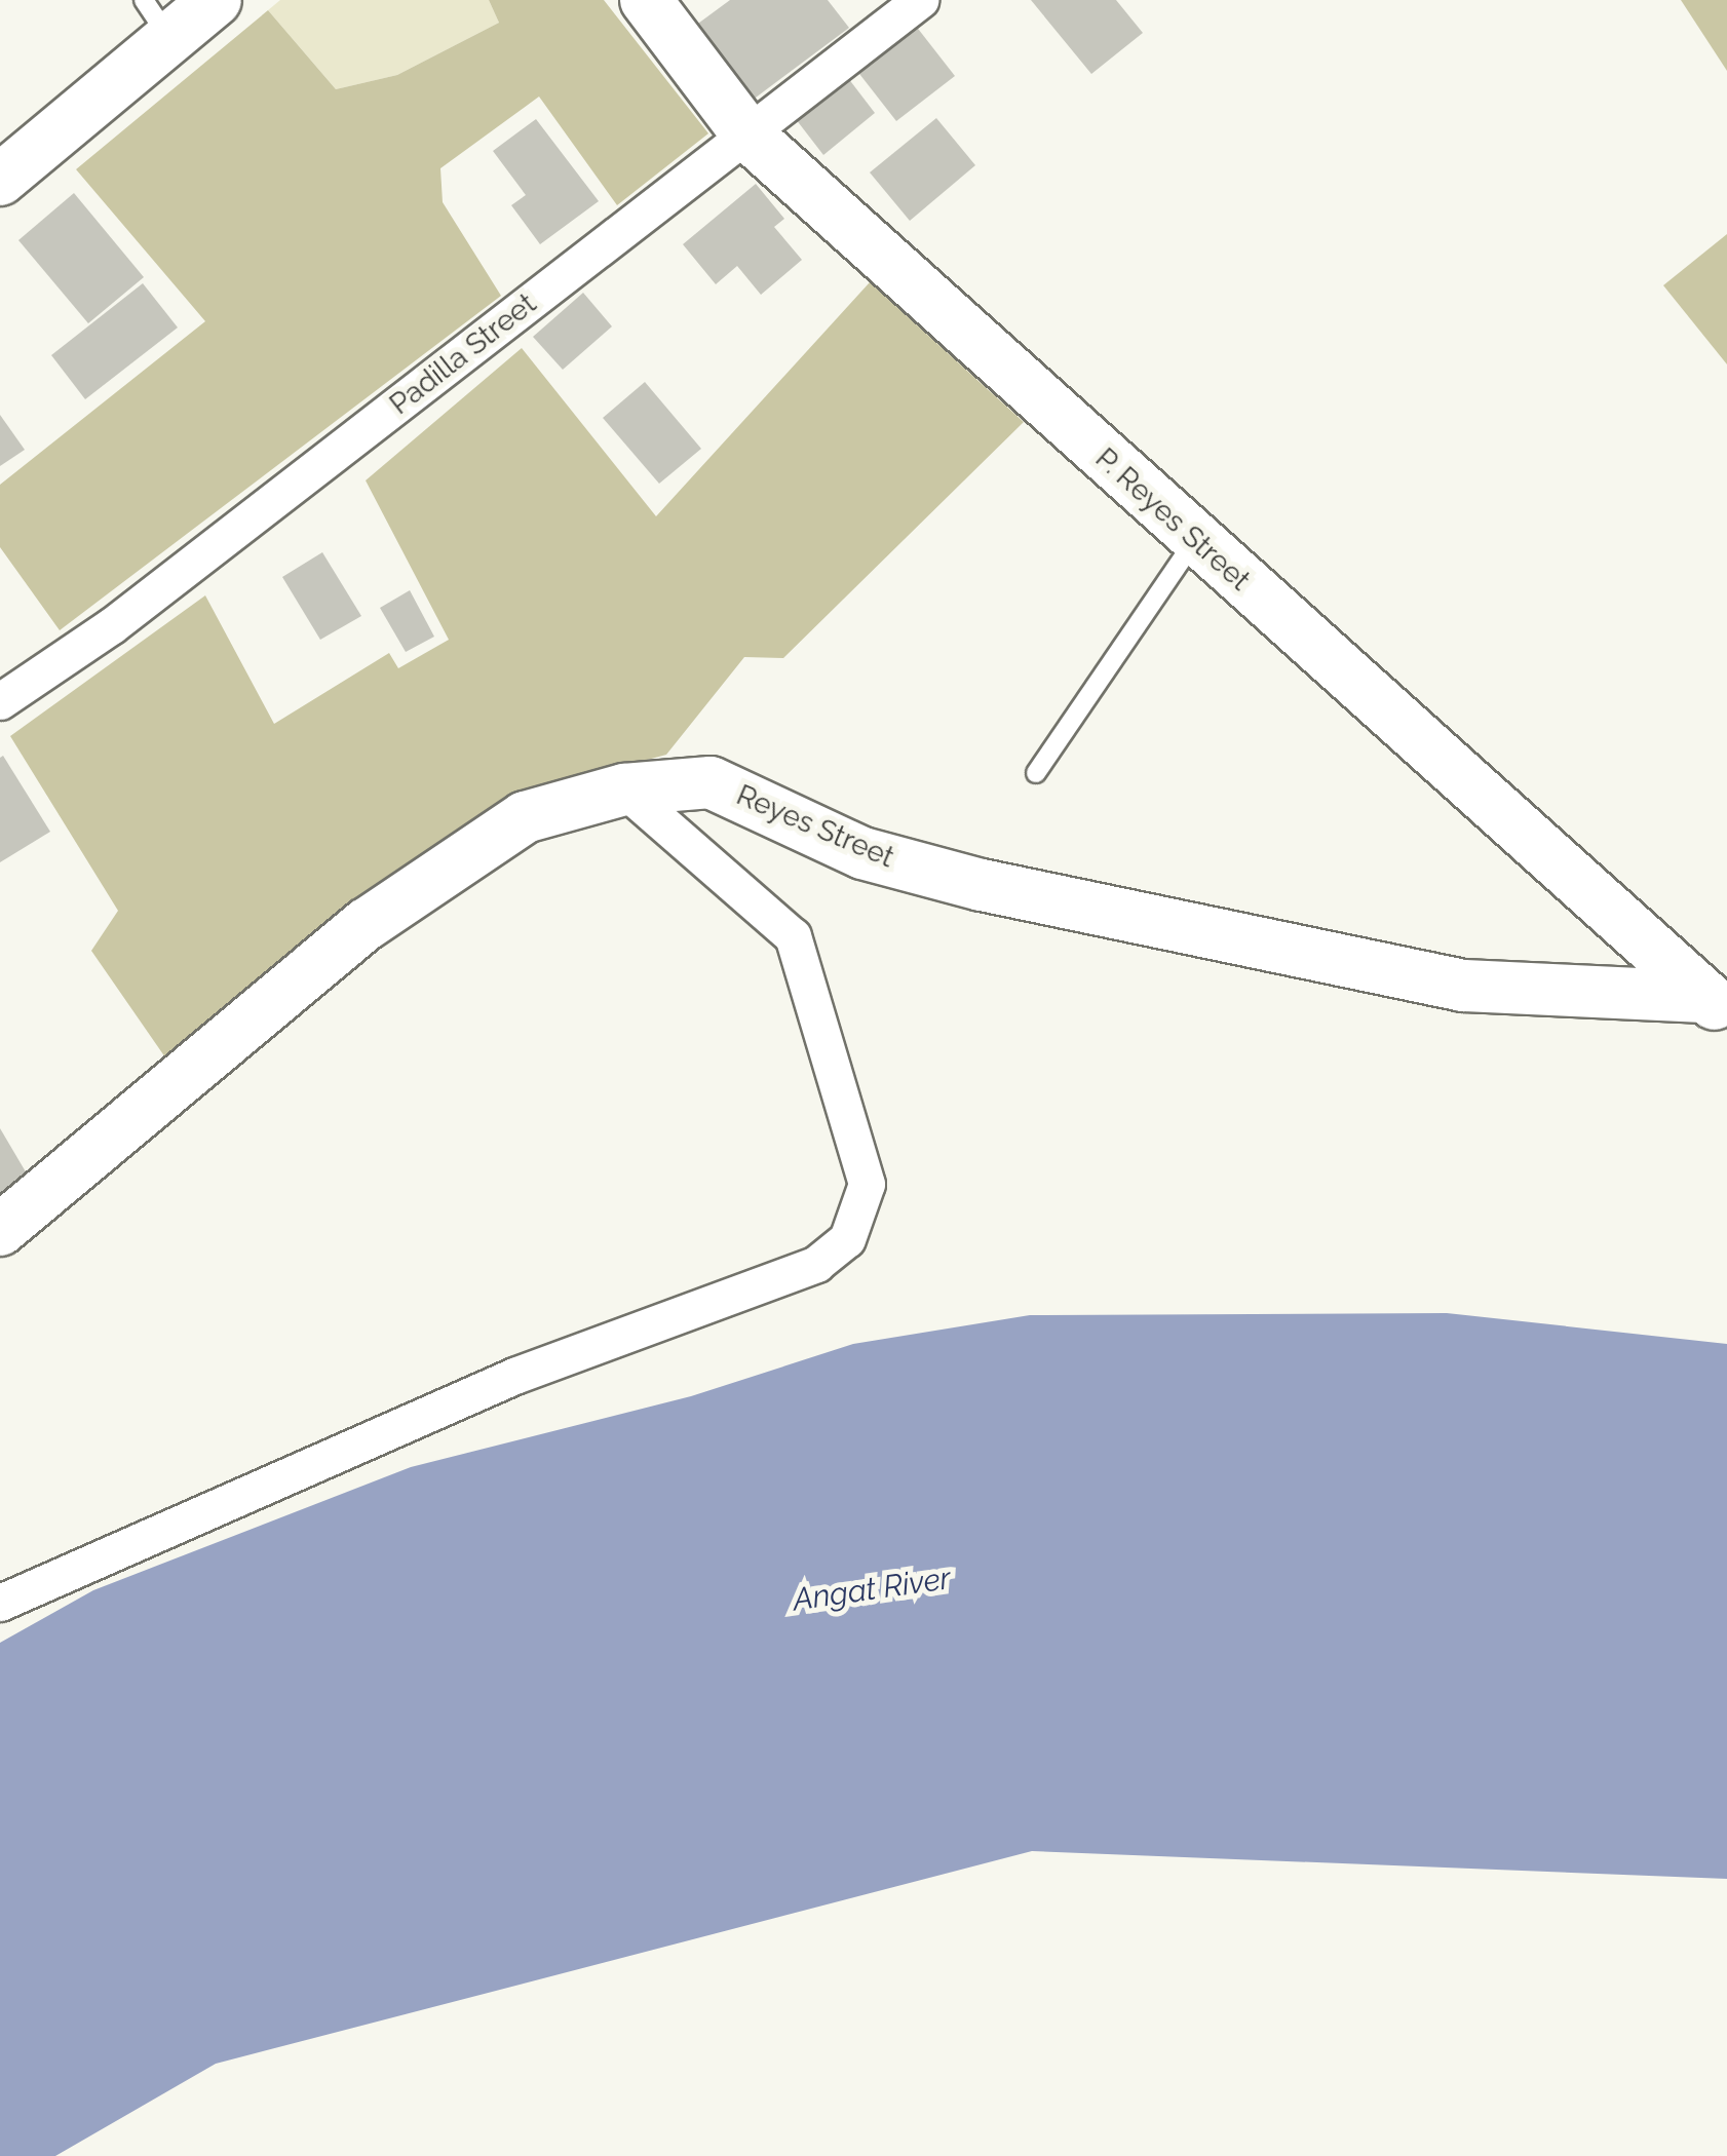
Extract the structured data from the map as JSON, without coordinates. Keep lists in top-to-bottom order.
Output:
{
  "streets": {
    "street": ["Padilla Street", "P. Reyes Street", "Reyes Street"]
  },
  "crossings": [
    ["Padilla Street", "P. Reyes Street"],
    ["P. Reyes Street", "Reyes Street"]
  ],
  "water": ["Angat River"]
}
